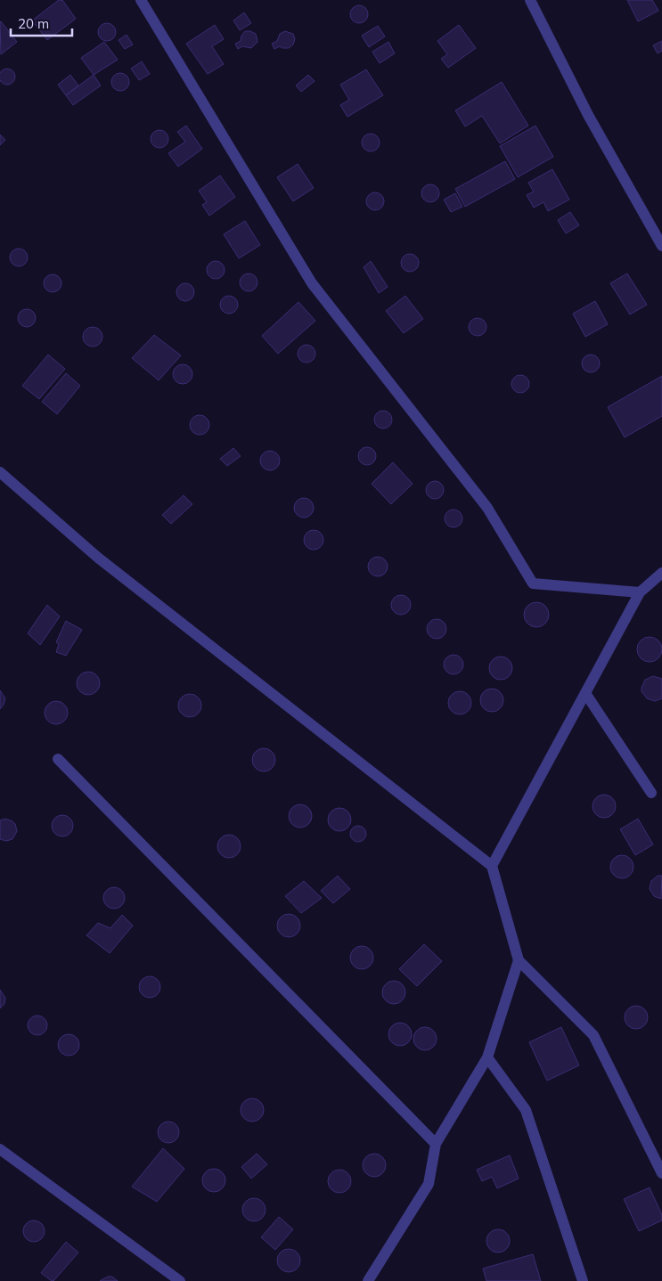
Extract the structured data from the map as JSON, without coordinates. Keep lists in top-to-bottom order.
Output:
{
  "scale_bar": "20 m"
}
